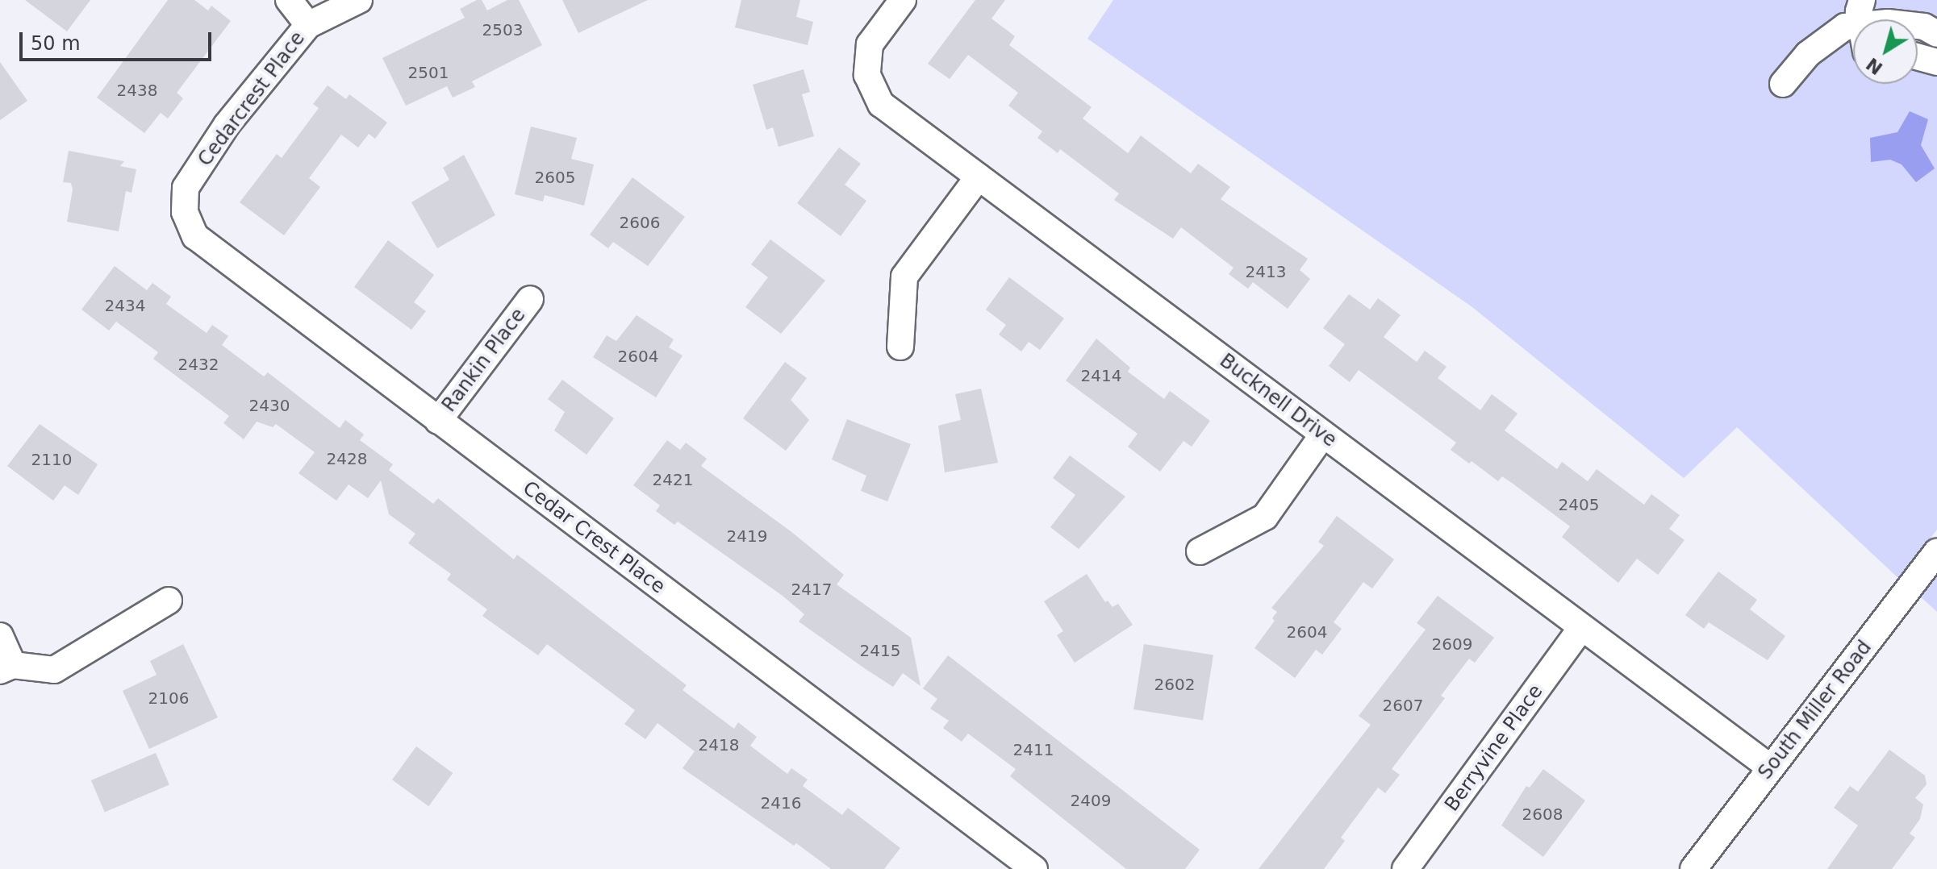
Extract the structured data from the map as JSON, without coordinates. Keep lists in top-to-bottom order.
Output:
{
  "streets": {
    "street": [
      "Cedarcrest Place",
      "Rankin Place",
      "Bucknell Drive",
      "Cedar Crest Place",
      "South Miller Road",
      "Berryvine Place"
    ]
  },
  "crossings": [
    ["Cedarcrest Place", "Cedar Crest Place"],
    ["Rankin Place", "Cedar Crest Place"],
    ["Bucknell Drive", "South Miller Road"],
    ["Bucknell Drive", "Berryvine Place"]
  ],
  "house_numbers": [
    "2503",
    "2501",
    "2438",
    "2605",
    "2606",
    "2413",
    "2434",
    "2604",
    "2432",
    "2414",
    "2430",
    "2428",
    "2110",
    "2421",
    "2405",
    "2419",
    "2417",
    "2604",
    "2609",
    "2415",
    "2602",
    "2106",
    "2607",
    "2418",
    "2411",
    "2409",
    "2416",
    "2608"
  ],
  "scale_bar": "50 m",
  "north": "bottom left"
}
